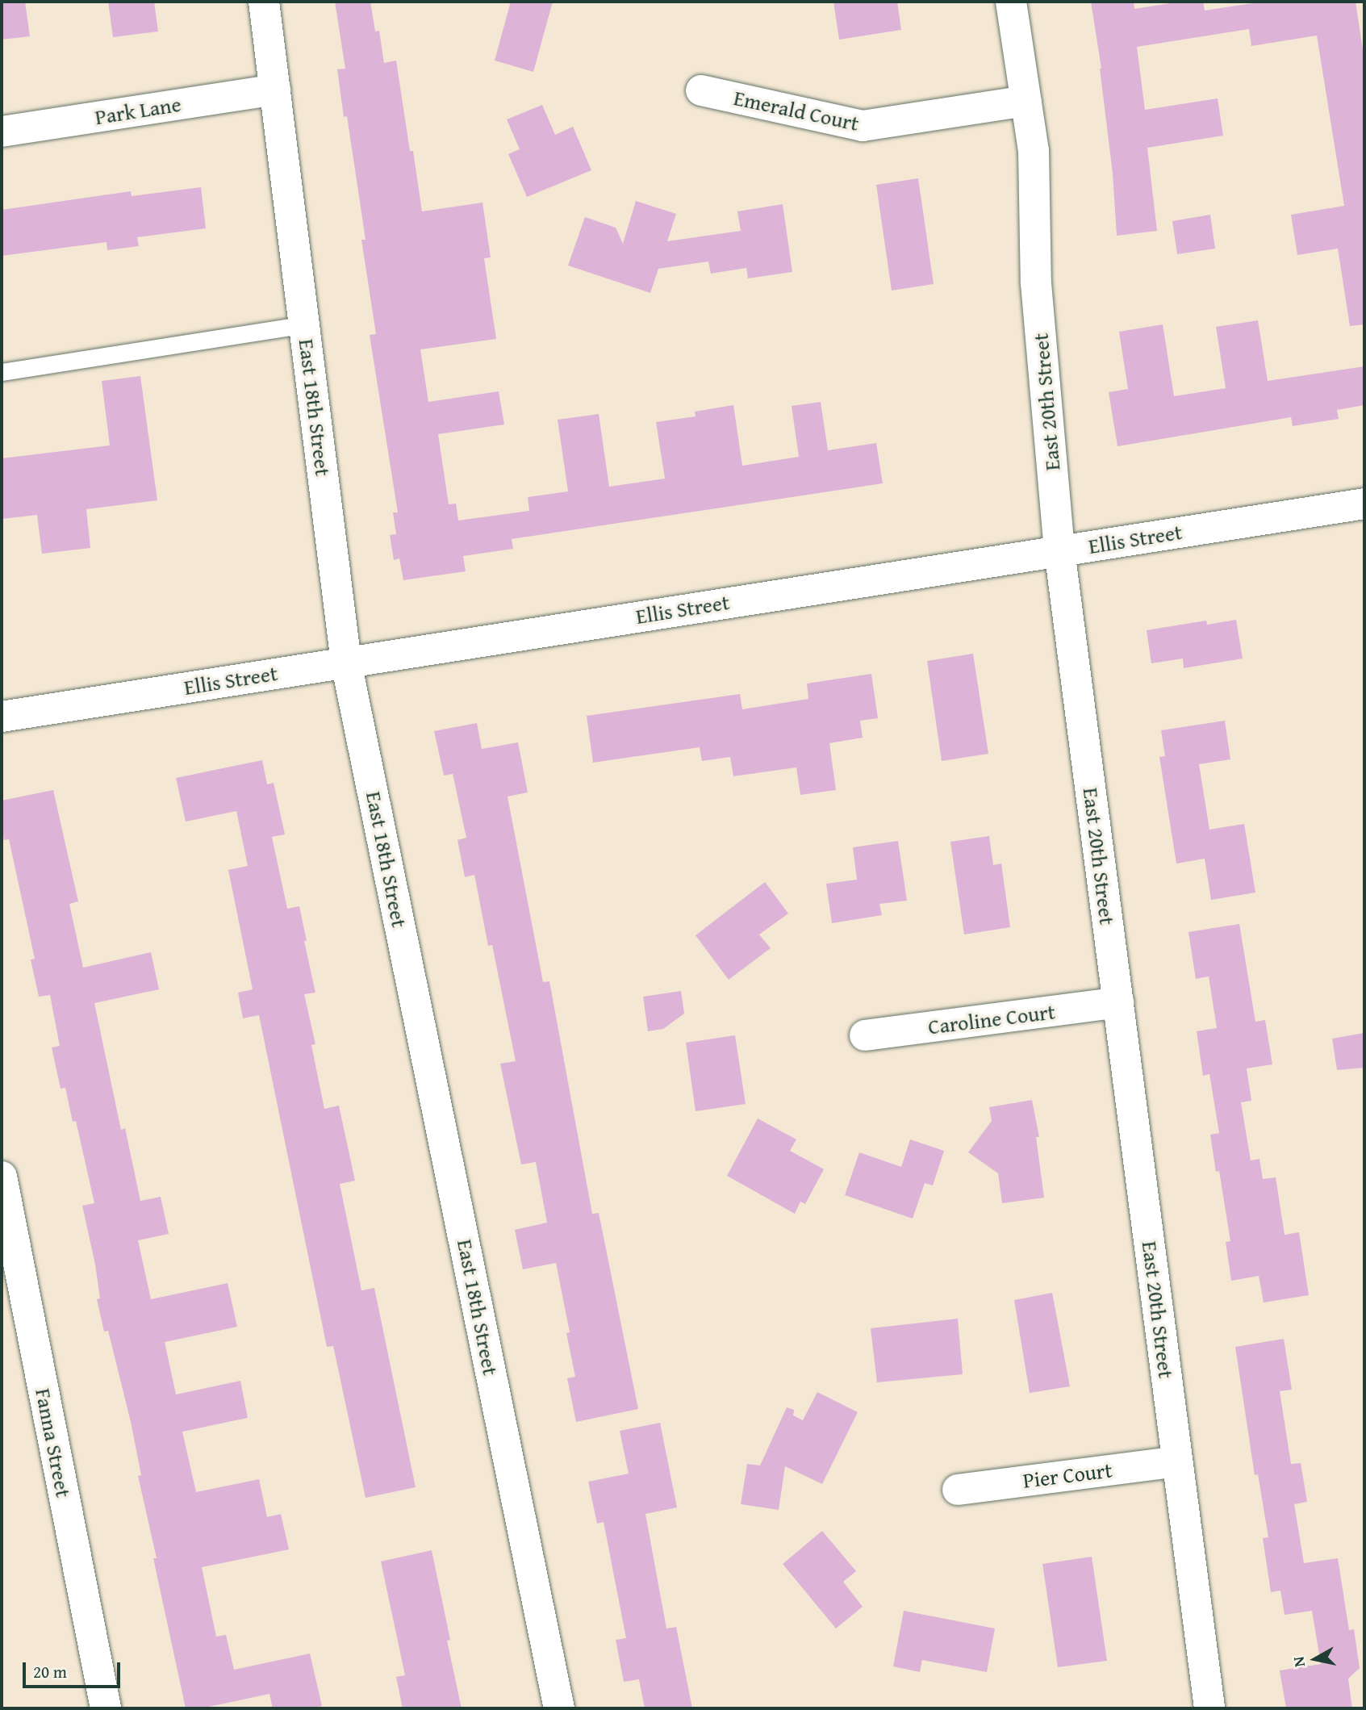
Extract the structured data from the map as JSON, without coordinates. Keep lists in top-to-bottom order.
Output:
{
  "streets": {
    "street": [
      "Park Lane",
      "Emerald Court",
      "East 20th Street",
      "East 18th Street",
      "Ellis Street",
      "Caroline Court",
      "Fanna Street",
      "Pier Court"
    ]
  },
  "crossings": [
    ["Park Lane", "East 18th Street"],
    ["Emerald Court", "East 20th Street"],
    ["East 20th Street", "Ellis Street"],
    ["East 20th Street", "Caroline Court"],
    ["East 20th Street", "Pier Court"],
    ["East 18th Street", "Ellis Street"]
  ],
  "scale_bar": "20 m",
  "north": "left"
}
